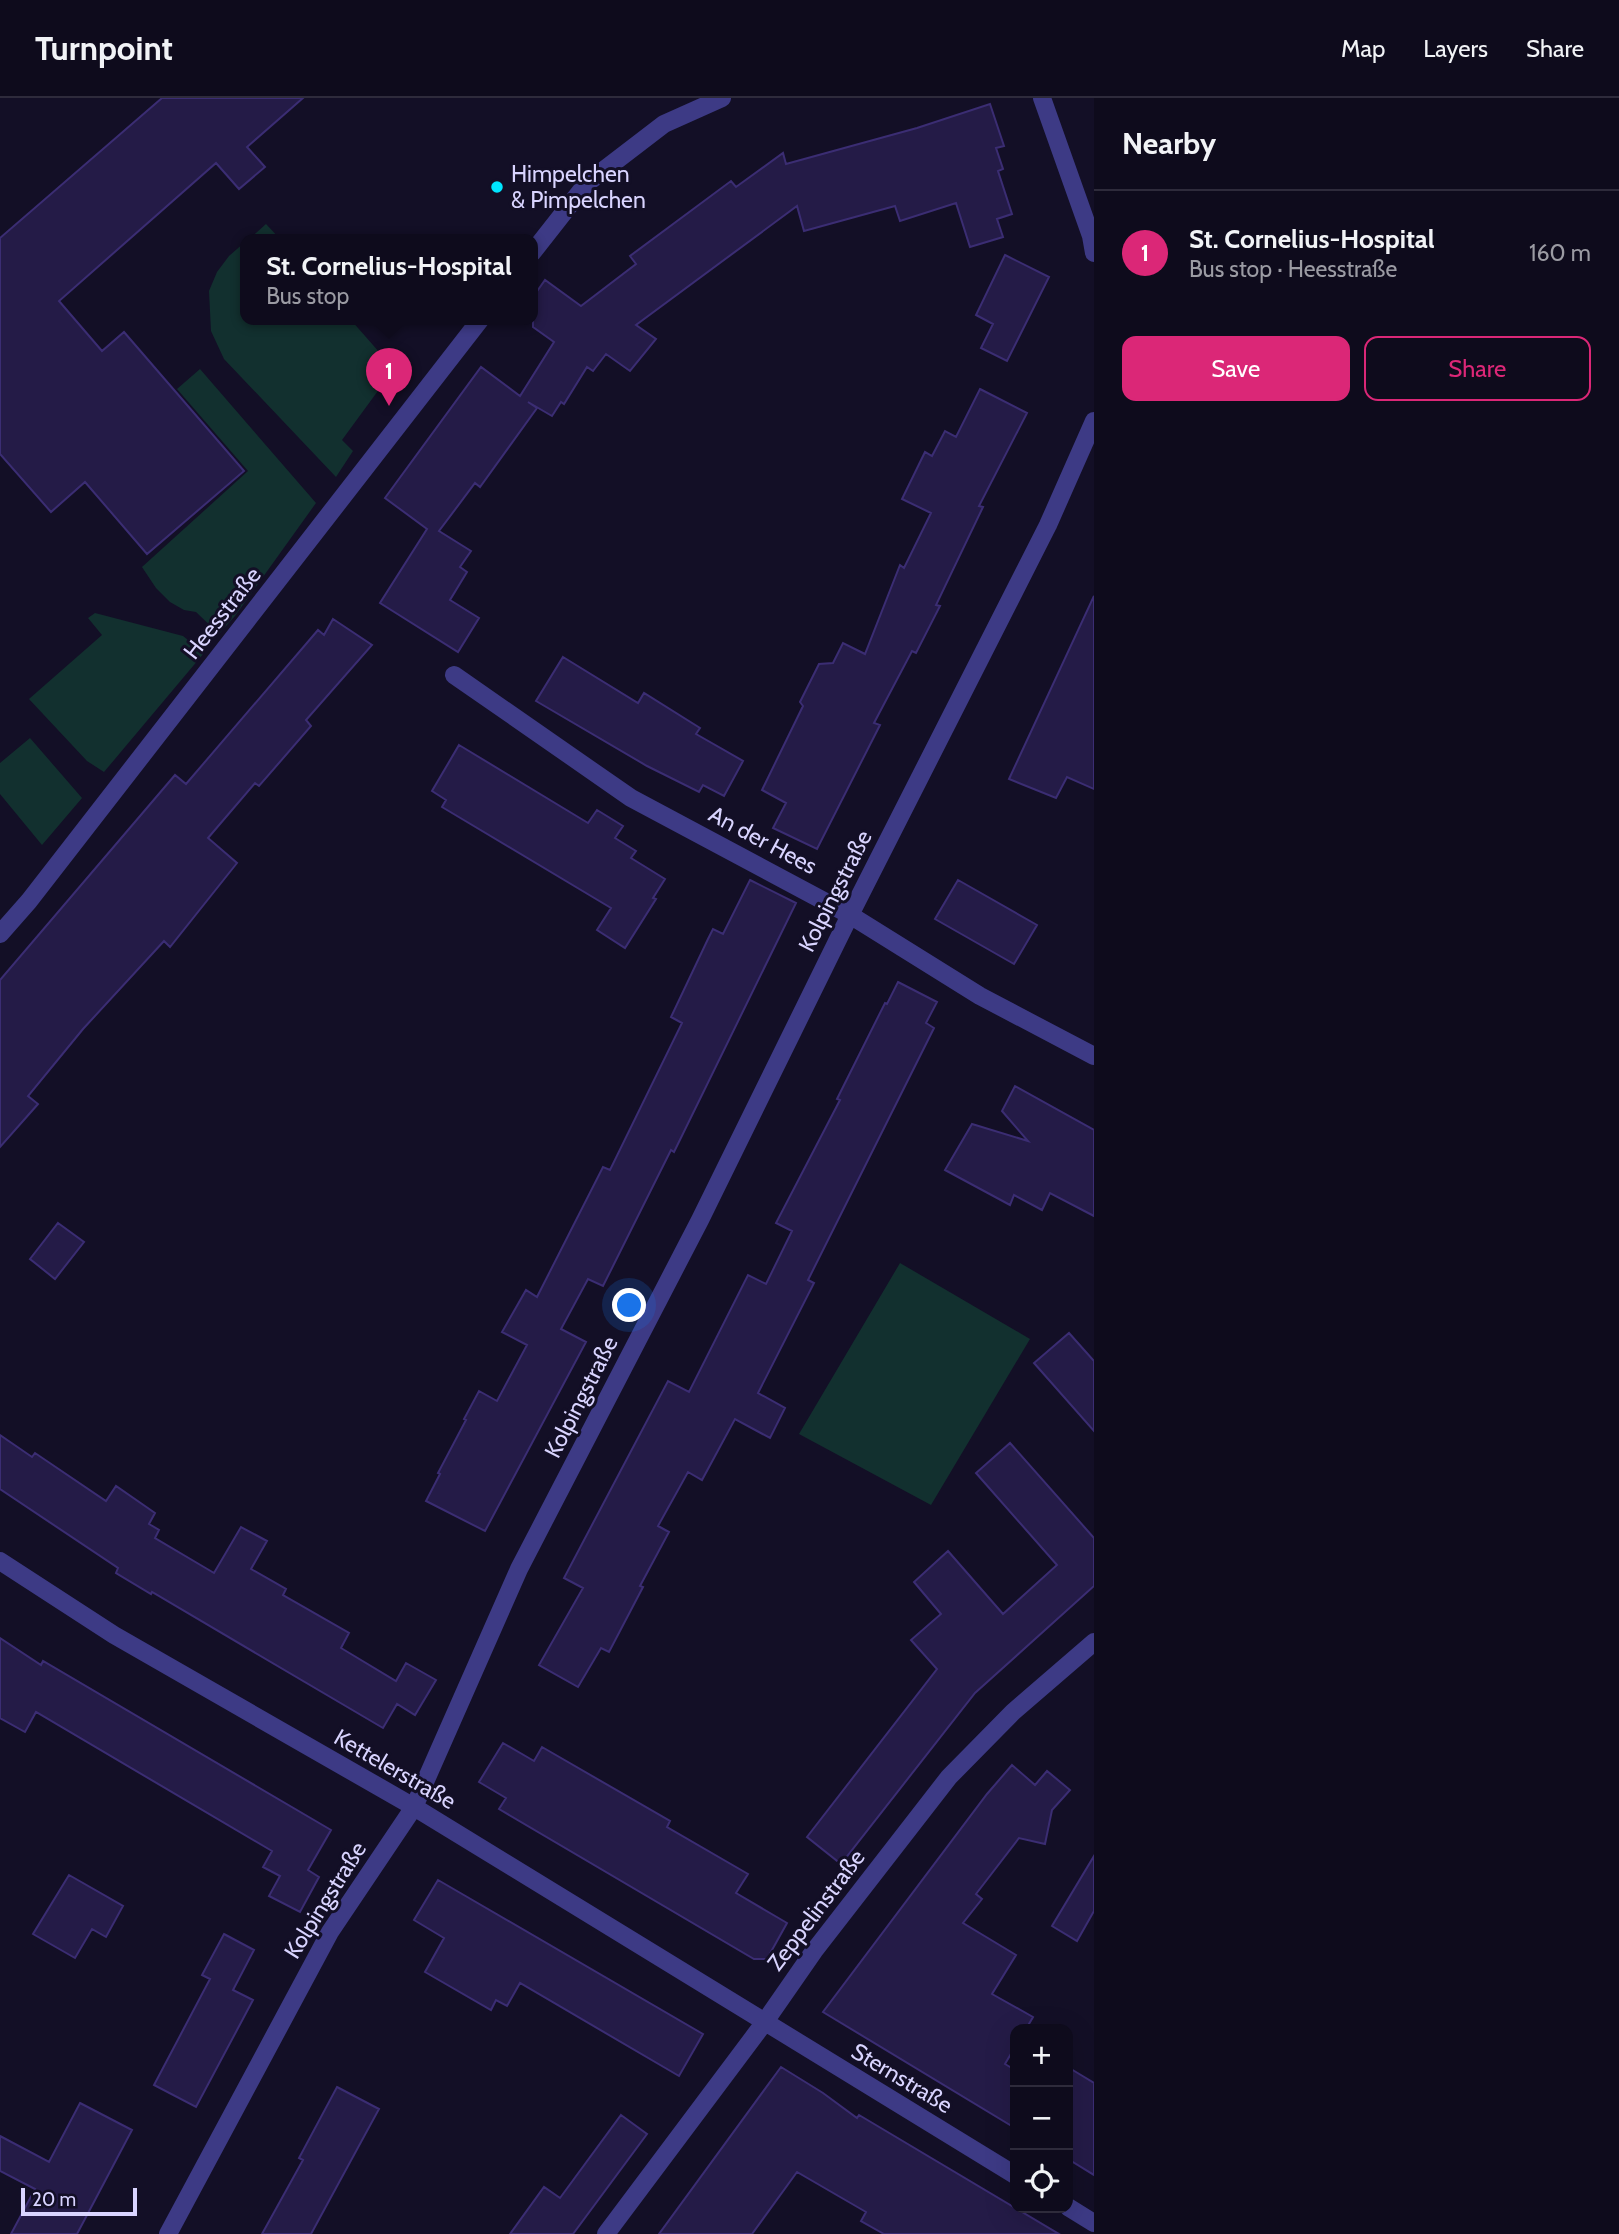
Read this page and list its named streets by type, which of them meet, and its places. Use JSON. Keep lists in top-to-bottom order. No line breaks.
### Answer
{"streets":{"street":["Heesstraße","An der Hees","Kolpingstraße","Kettelerstraße","Zeppelinstraße","Sternstraße"]},"crossings":[["An der Hees","Kolpingstraße"],["Kolpingstraße","Kettelerstraße"],["Kettelerstraße","Zeppelinstraße"],["Kettelerstraße","Sternstraße"],["Zeppelinstraße","Sternstraße"]],"places":["Himpelchen & Pimpelchen"],"scale_bar":"20 m","page":{"header":"Turnpoint","nav":["Map","Layers","Share"],"heading":"Nearby","list":[{"mark":"1","name":"St. Cornelius-Hospital","note":"Bus stop · Heesstraße","value":"160 m"}],"popup":["St. Cornelius-Hospital","Bus stop"],"buttons":["Save","Share"],"pins":"1","map_buttons":["+","−"],"scale":"20 m"}}
